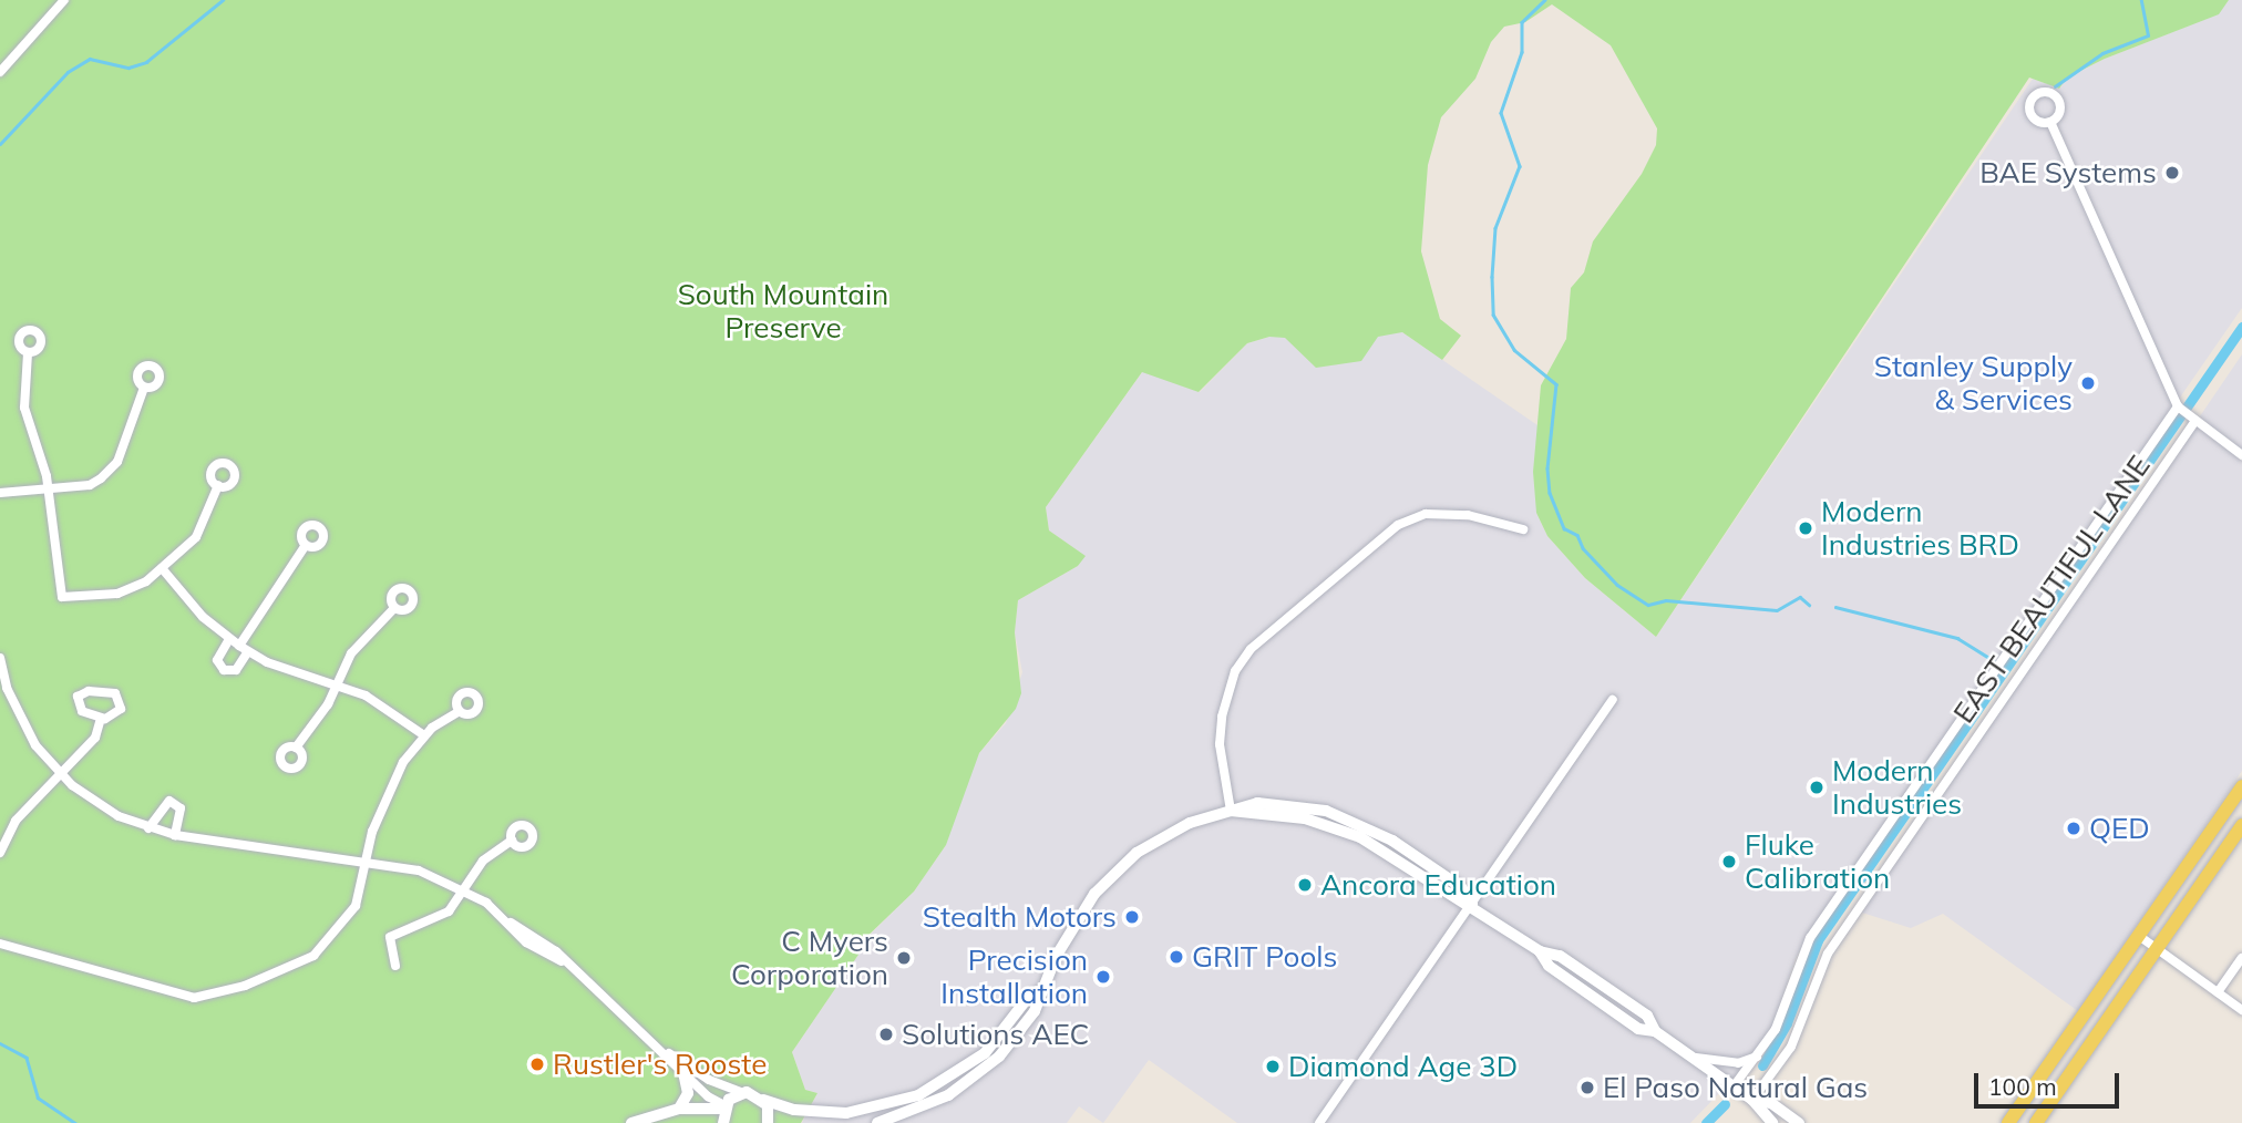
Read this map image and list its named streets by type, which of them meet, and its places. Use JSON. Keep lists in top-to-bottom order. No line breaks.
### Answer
{"streets":{"street":["EAST BEAUTIFUL LANE"]},"parks":["South Mountain Preserve"],"places":["BAE Systems","Stanley Supply & Services","Modern Industries BRD","Modern Industries","QED","Fluke Calibration","Ancora Education","Stealth Motors","GRIT Pools","C Myers Corporation","Precision Installation","Solutions AEC","Rustler's Rooste","Diamond Age 3D","El Paso Natural Gas"],"scale_bar":"100 m"}
